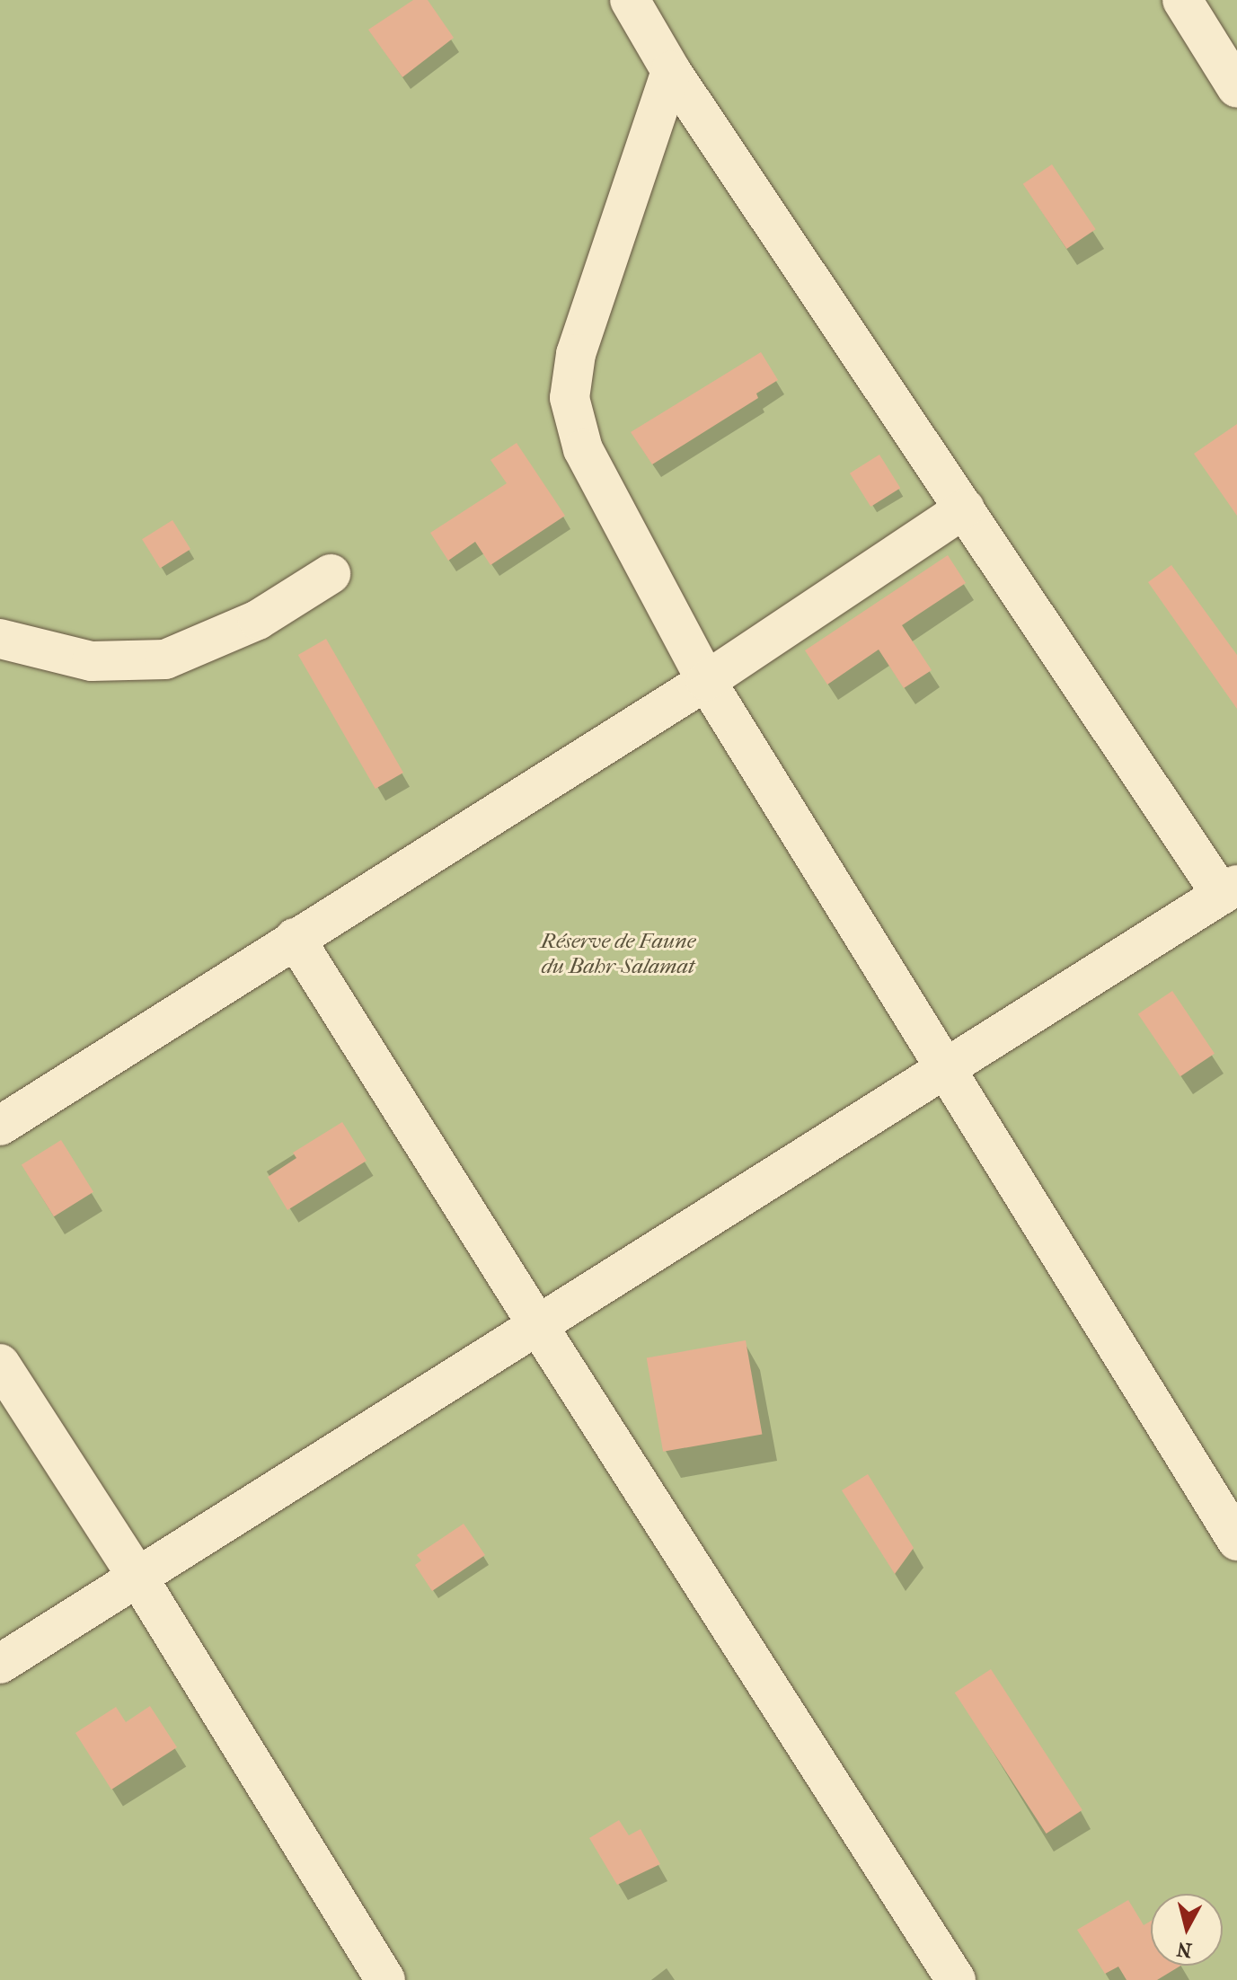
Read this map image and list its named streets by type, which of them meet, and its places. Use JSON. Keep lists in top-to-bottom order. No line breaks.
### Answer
{"parks":["Réserve de Faune du Bahr-Salamat"],"north":"bottom"}
